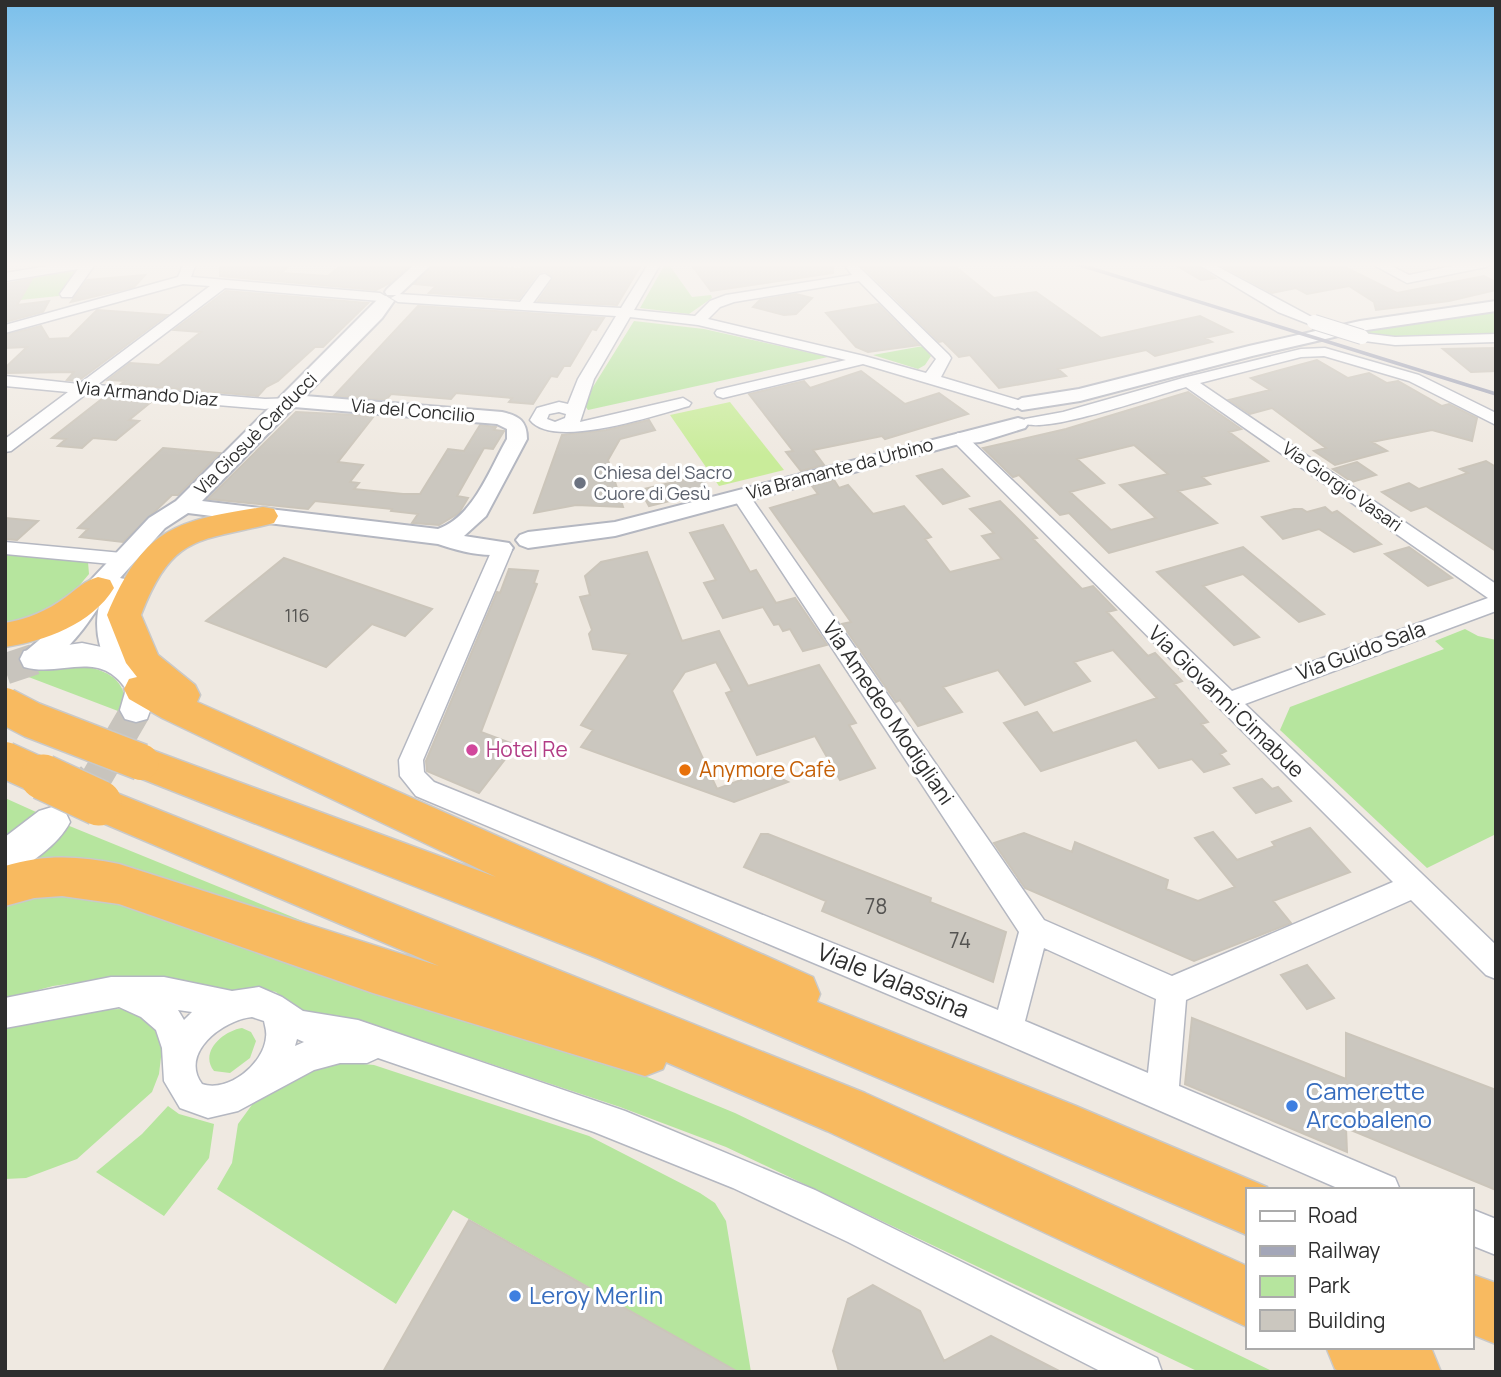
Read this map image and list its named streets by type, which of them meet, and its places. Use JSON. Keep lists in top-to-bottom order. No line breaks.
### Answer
{"streets":{"main road":["Via Giosuè Carducci"],"street":["Via Armando Diaz","Via del Concilio","Via Bramante da Urbino","Via Giorgio Vasari","Via Guido Sala","Via Giovanni Cimabue","Via Amedeo Modigliani","Viale Valassina"]},"crossings":[["Via Armando Diaz","Via del Concilio"],["Via Armando Diaz","Via Giosuè Carducci"],["Via del Concilio","Via Giosuè Carducci"],["Via Giosuè Carducci","Via Bramante da Urbino"],["Via Bramante da Urbino","Via Giorgio Vasari"],["Via Bramante da Urbino","Via Giovanni Cimabue"],["Via Bramante da Urbino","Via Amedeo Modigliani"],["Via Guido Sala","Via Giovanni Cimabue"]],"places":["Chiesa del Sacro Cuore di Gesù","Hotel Re","Anymore Cafè","Camerette Arcobaleno","Leroy Merlin"],"house_numbers":["116","78","74"],"legend":["Road","Railway","Park","Building"]}
